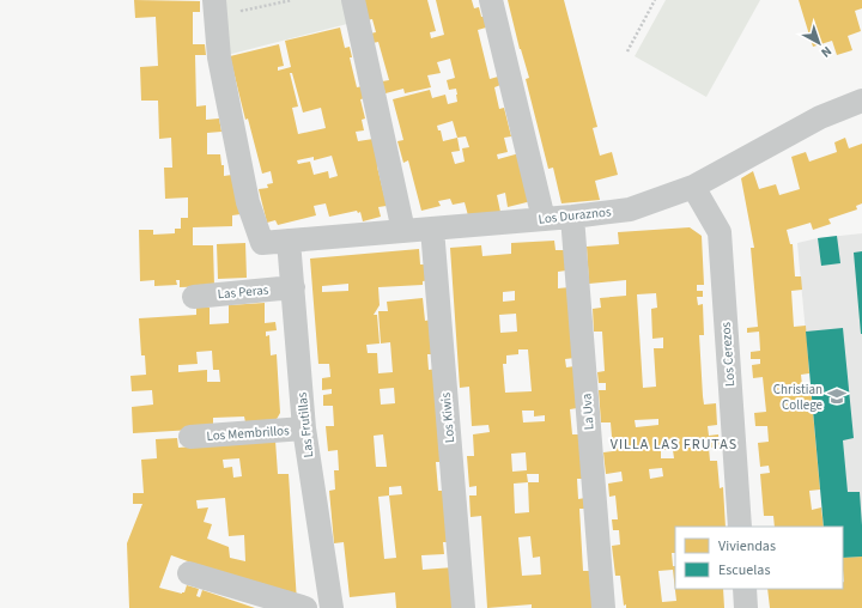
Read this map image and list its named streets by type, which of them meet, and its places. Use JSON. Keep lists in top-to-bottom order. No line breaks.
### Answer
{"streets":{"street":["Los Duraznos","Las Peras","Los Cerezos","La Uva","Los Kiwis","Las Frutillas","Los Membrillos"]},"crossings":[["Los Duraznos","Los Cerezos"],["Los Duraznos","La Uva"],["Los Duraznos","Los Kiwis"],["Los Duraznos","Las Frutillas"],["Las Peras","Las Frutillas"],["Las Frutillas","Los Membrillos"]],"districts":["VILLA LAS FRUTAS"],"places":{"school or university":["Christian College"]},"legend":["Viviendas","Escuelas"],"north":"bottom right"}
